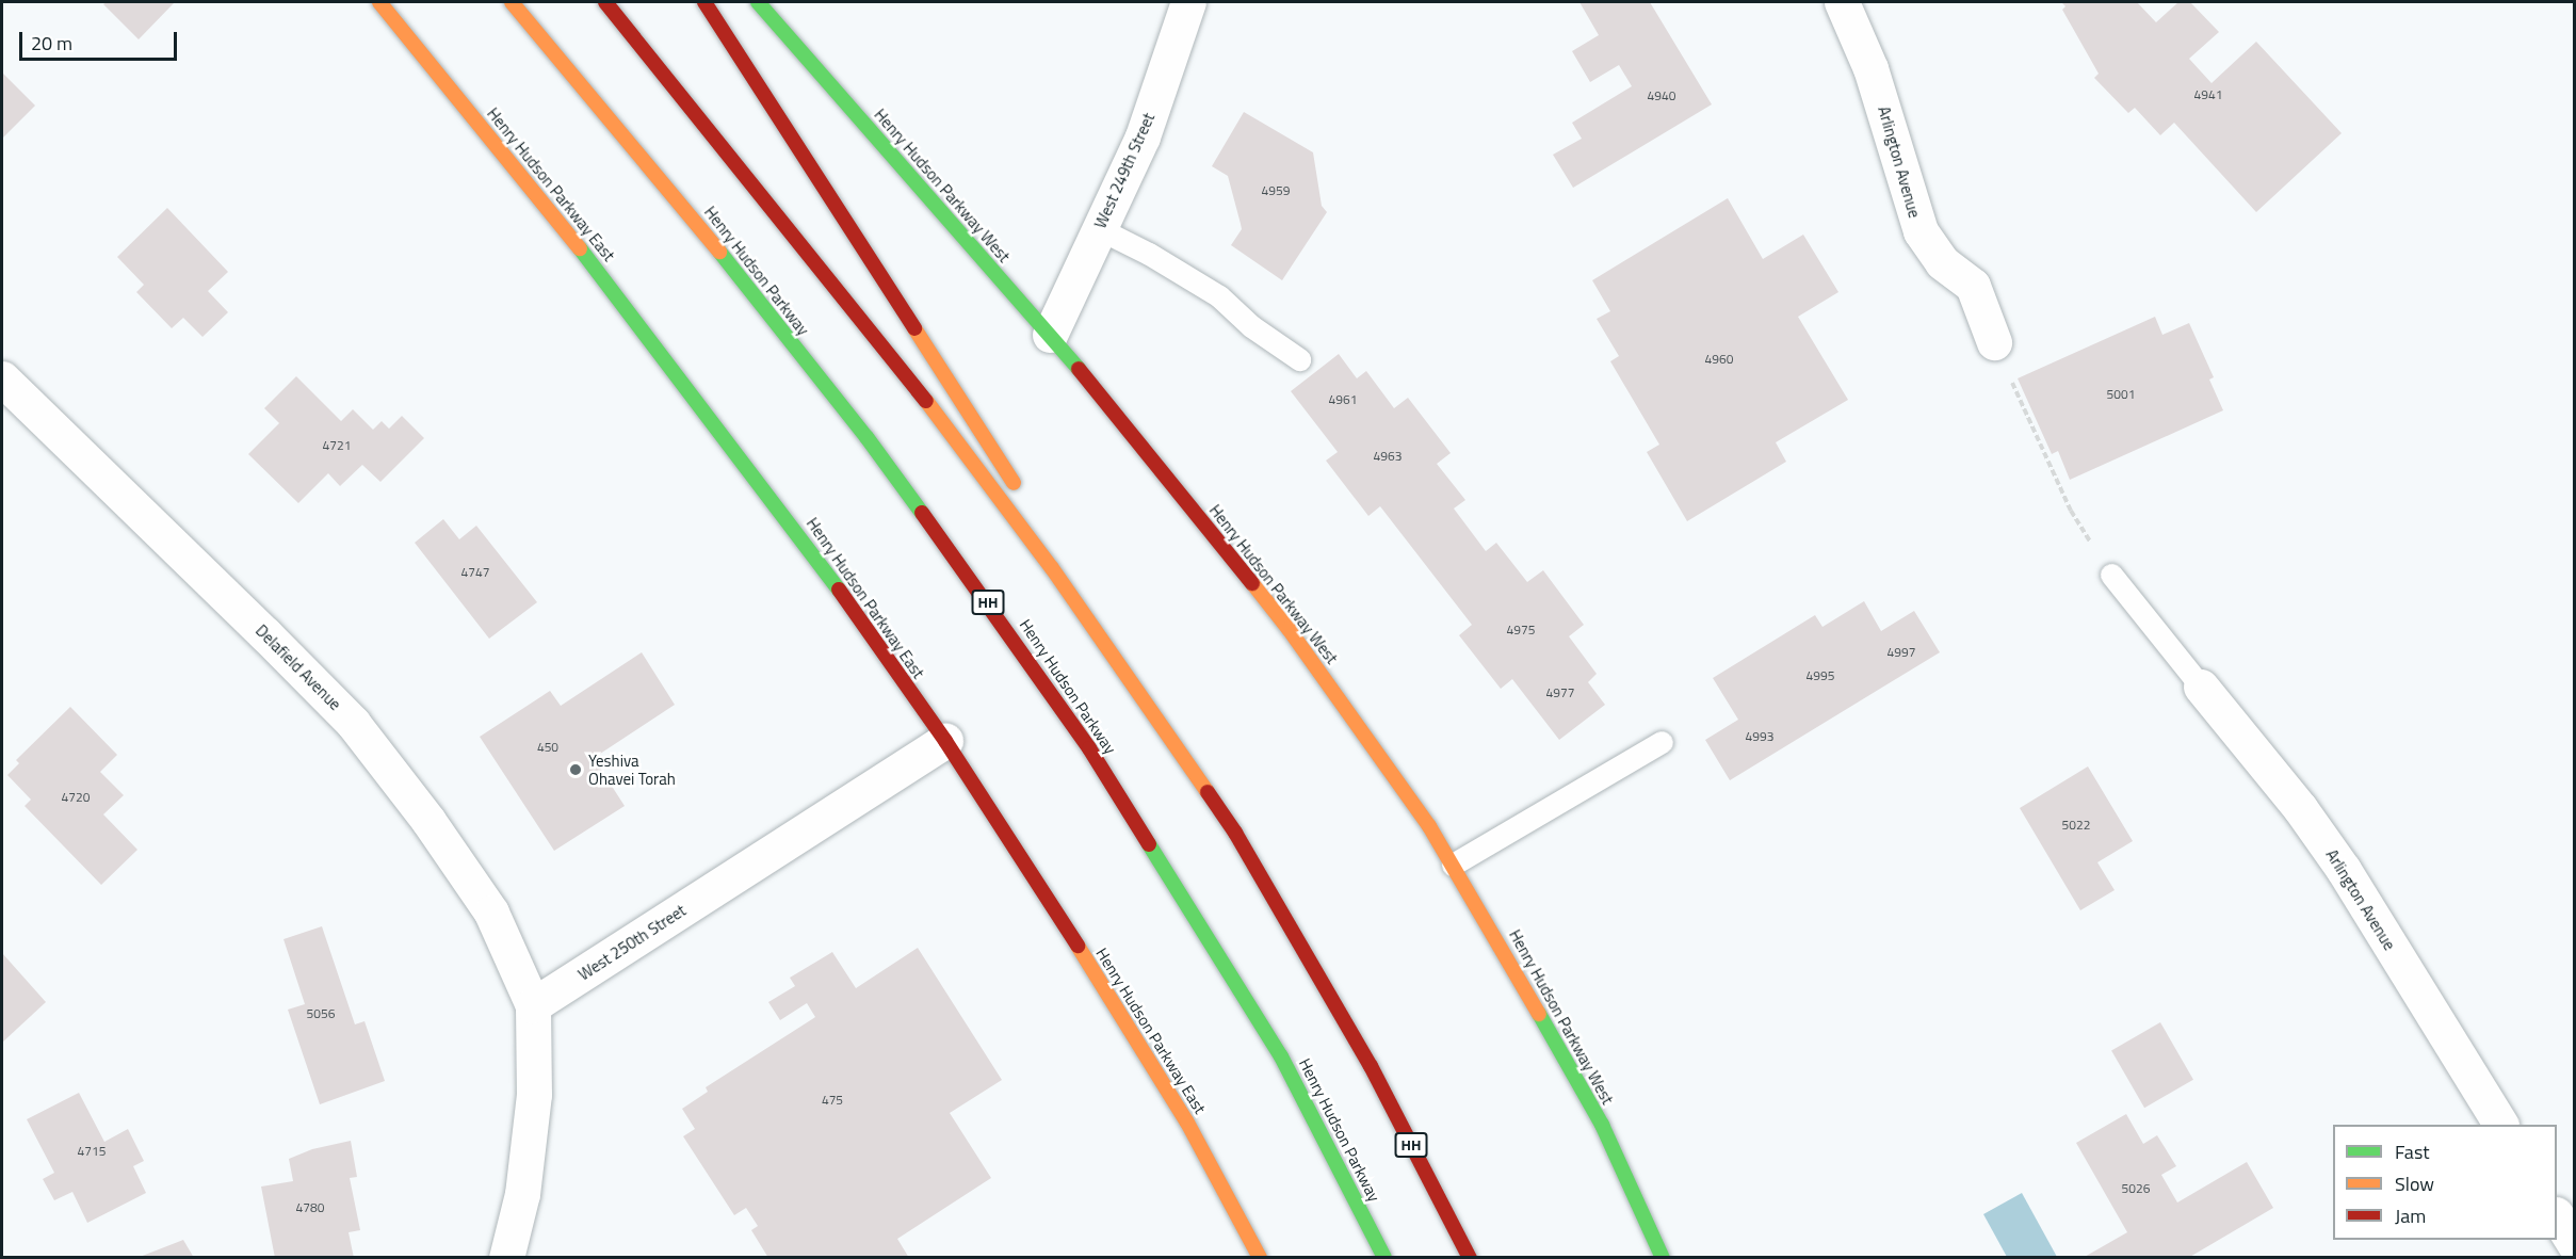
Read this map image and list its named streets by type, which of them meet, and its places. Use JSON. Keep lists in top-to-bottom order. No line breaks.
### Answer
{"streets":{"main road":["Henry Hudson Parkway East","Henry Hudson Parkway West","Henry Hudson Parkway","HH"],"street":["Arlington Avenue","West 249th Street","Delafield Avenue","West 250th Street"]},"crossings":[["West 249th Street","Henry Hudson Parkway West"],["Henry Hudson Parkway East","West 250th Street"],["Delafield Avenue","West 250th Street"]],"places":["Yeshiva Ohavei Torah"],"house_numbers":["4941","4940","4959","4960","5001","4961","4721","4963","4747","4975","4997","4995","4977","4993","450","4720","5022","5056","475","4715","5026","4780"],"legend":["Fast","Slow","Jam"],"scale_bar":"20 m"}
